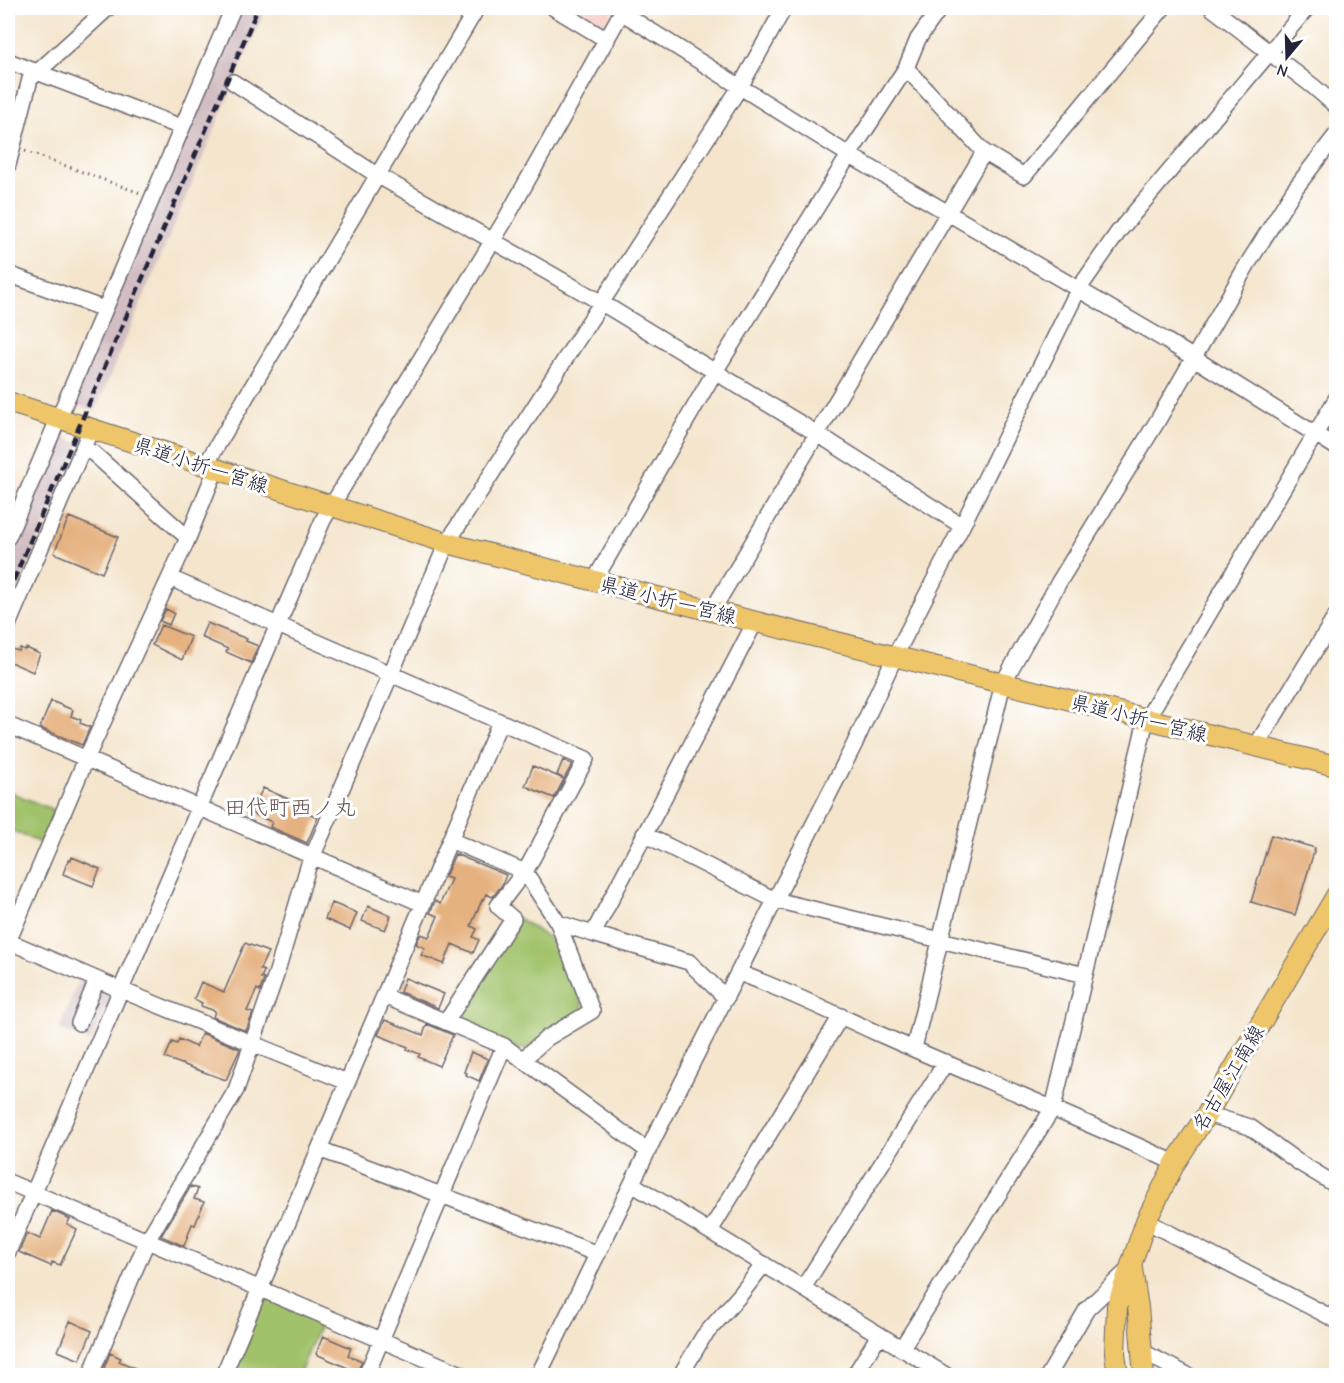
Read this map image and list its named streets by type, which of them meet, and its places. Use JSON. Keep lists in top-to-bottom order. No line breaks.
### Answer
{"streets":{"main road":["県道小折一宮線","名古屋江南線"]},"districts":["田代町西ノ丸"],"north":"bottom"}
